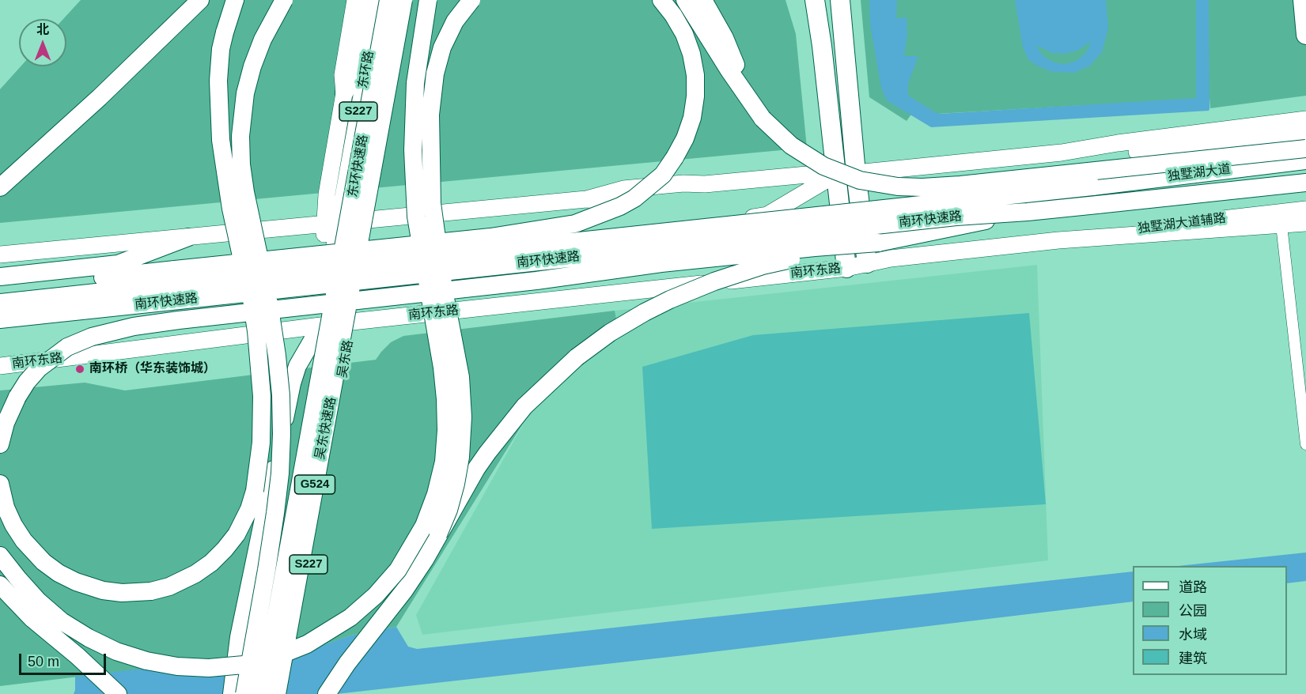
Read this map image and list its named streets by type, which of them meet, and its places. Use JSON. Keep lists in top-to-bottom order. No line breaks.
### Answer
{"streets":{"highway":["东环快速路","独墅湖大道","南环快速路","吴东快速路","G524"],"main road":["东环路","S227","独墅湖大道辅路","南环东路","吴东路"]},"crossings":[["东环路","S227"],["S227","东环快速路"],["S227","南环东路"],["S227","吴东路"],["S227","吴东快速路"],["东环快速路","吴东快速路"],["独墅湖大道","南环快速路"],["独墅湖大道辅路","南环东路"],["南环东路","吴东路"]],"places":["南环桥（华东装饰城）"],"legend":["道路","公园","水域","建筑"],"scale_bar":"50 m","north":"top"}
